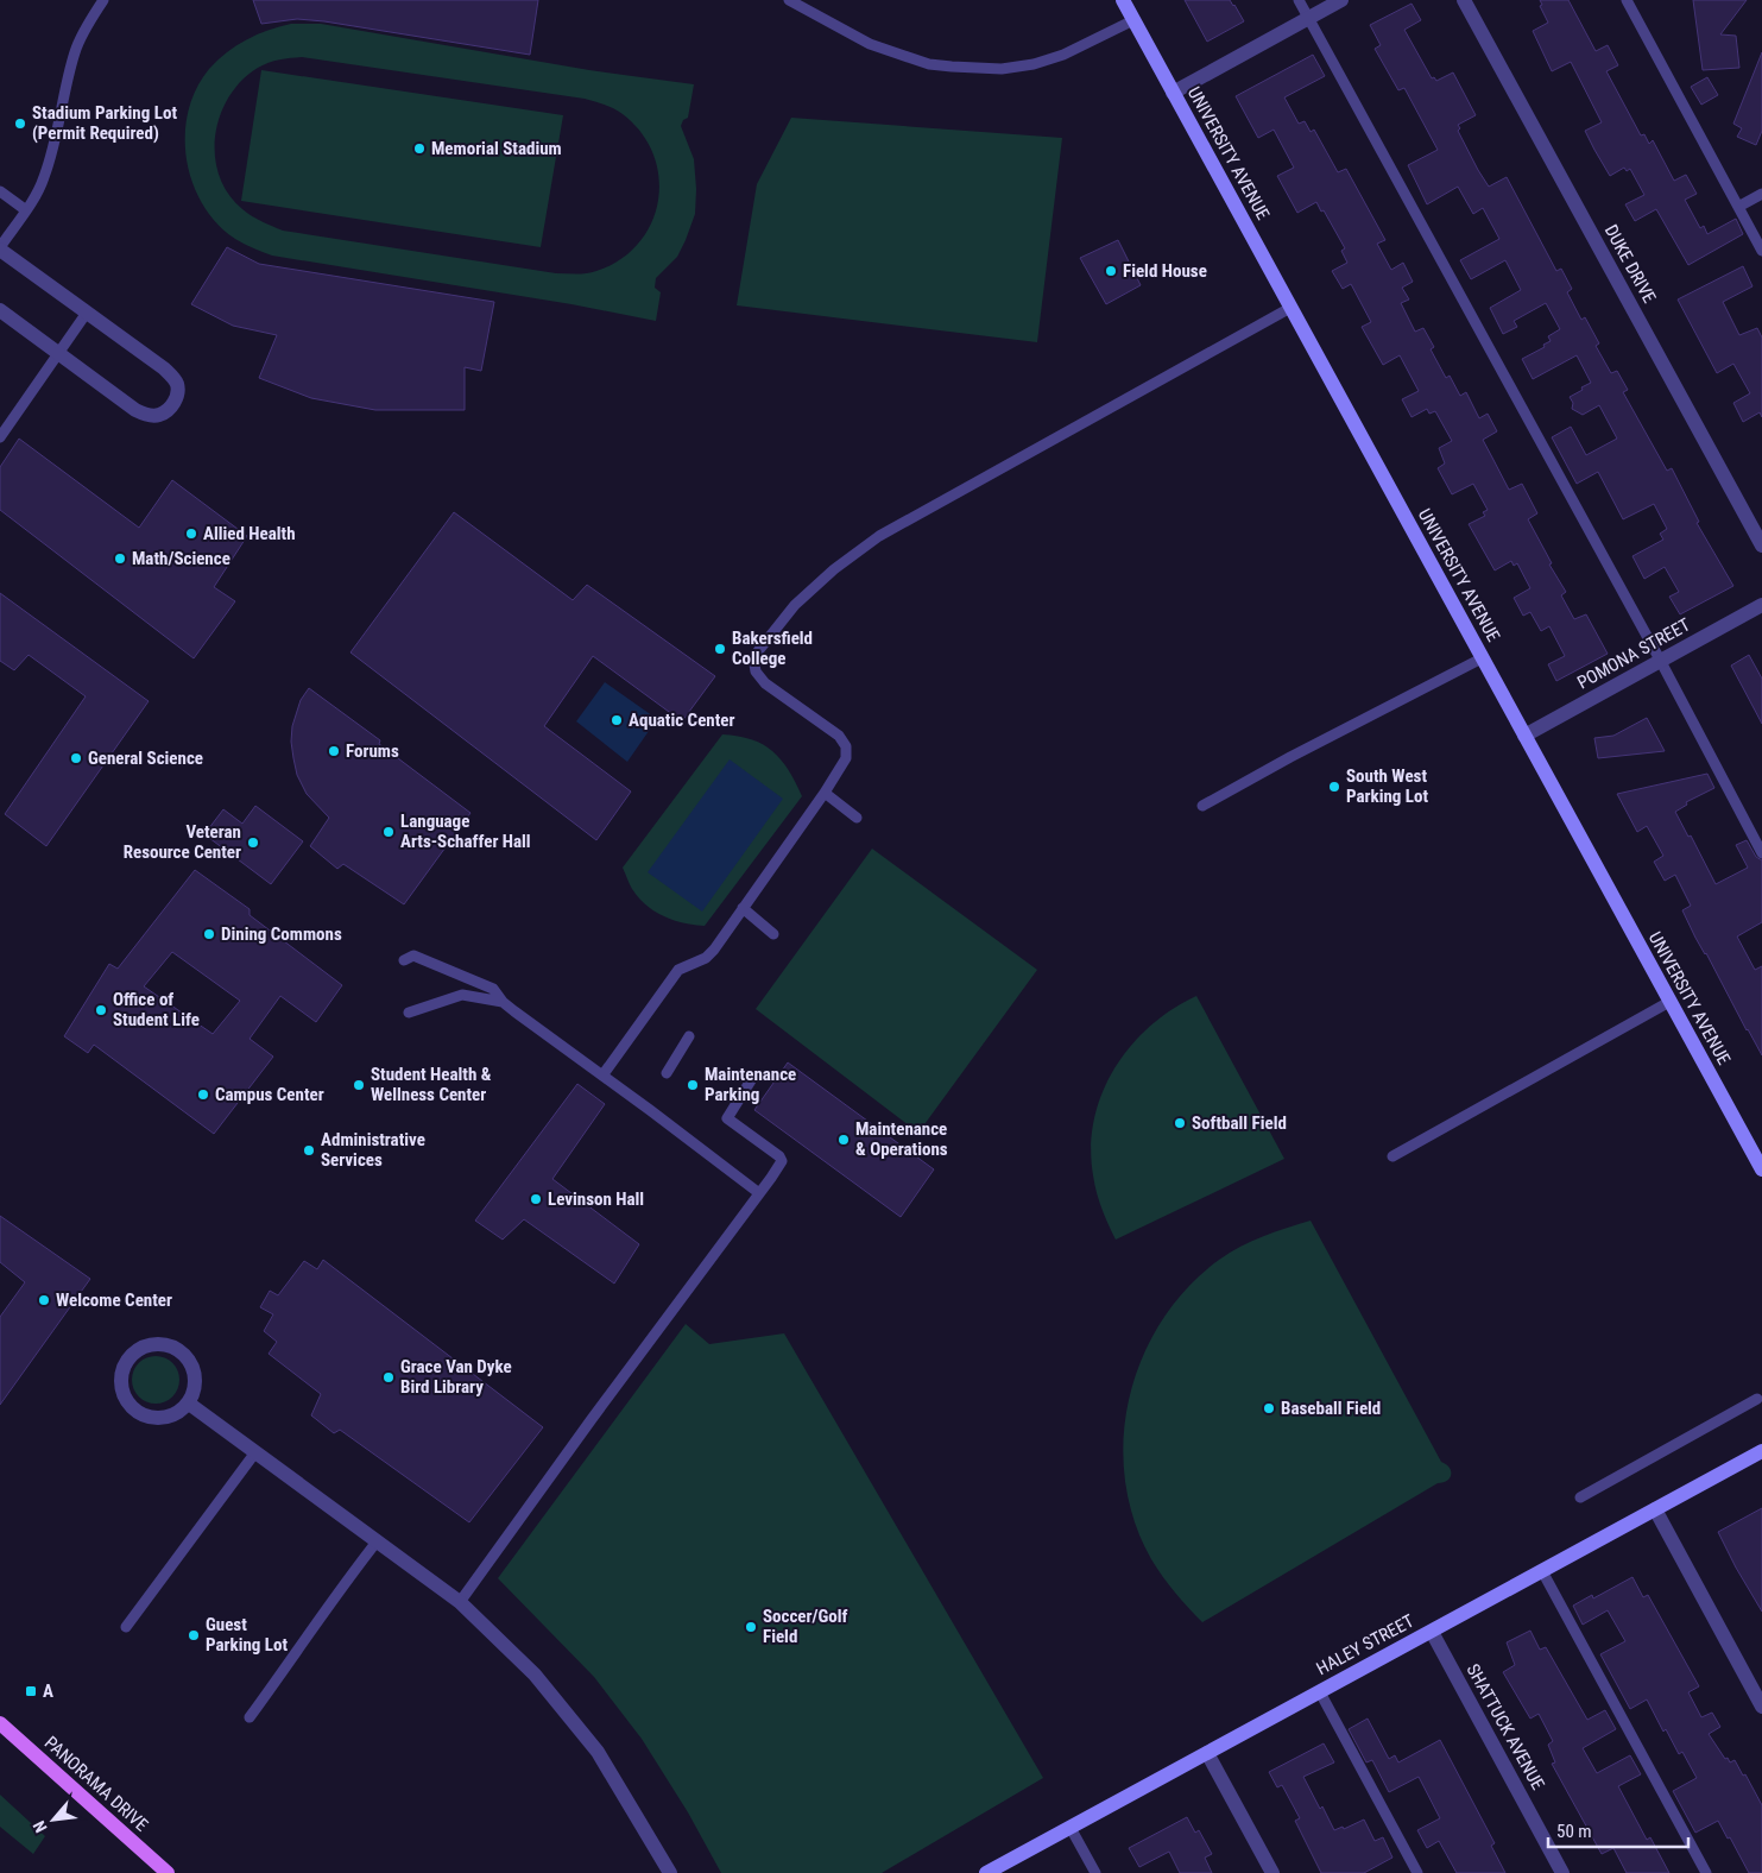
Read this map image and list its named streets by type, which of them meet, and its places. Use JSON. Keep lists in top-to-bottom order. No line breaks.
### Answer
{"streets":{"main road":["PANORAMA DRIVE"],"street":["UNIVERSITY AVENUE","DUKE DRIVE","POMONA STREET","HALEY STREET","SHATTUCK AVENUE"]},"crossings":[["UNIVERSITY AVENUE","POMONA STREET"],["HALEY STREET","SHATTUCK AVENUE"]],"places":{"other":["Stadium Parking Lot (Permit Required)","Memorial Stadium","Field House","Allied Health","Math/Science","Bakersfield College","Aquatic Center","Forums","General Science","South West Parking Lot","Language Arts-Schaffer Hall","Veteran Resource Center","Dining Commons","Office of Student Life","Student Health & Wellness Center","Maintenance Parking","Campus Center","Softball Field","Maintenance & Operations","Administrative Services","Levinson Hall","Welcome Center","Grace Van Dyke Bird Library","Baseball Field","Soccer/Golf Field","Guest Parking Lot"],"transit":["A"]},"scale_bar":"50 m","north":"bottom left"}
